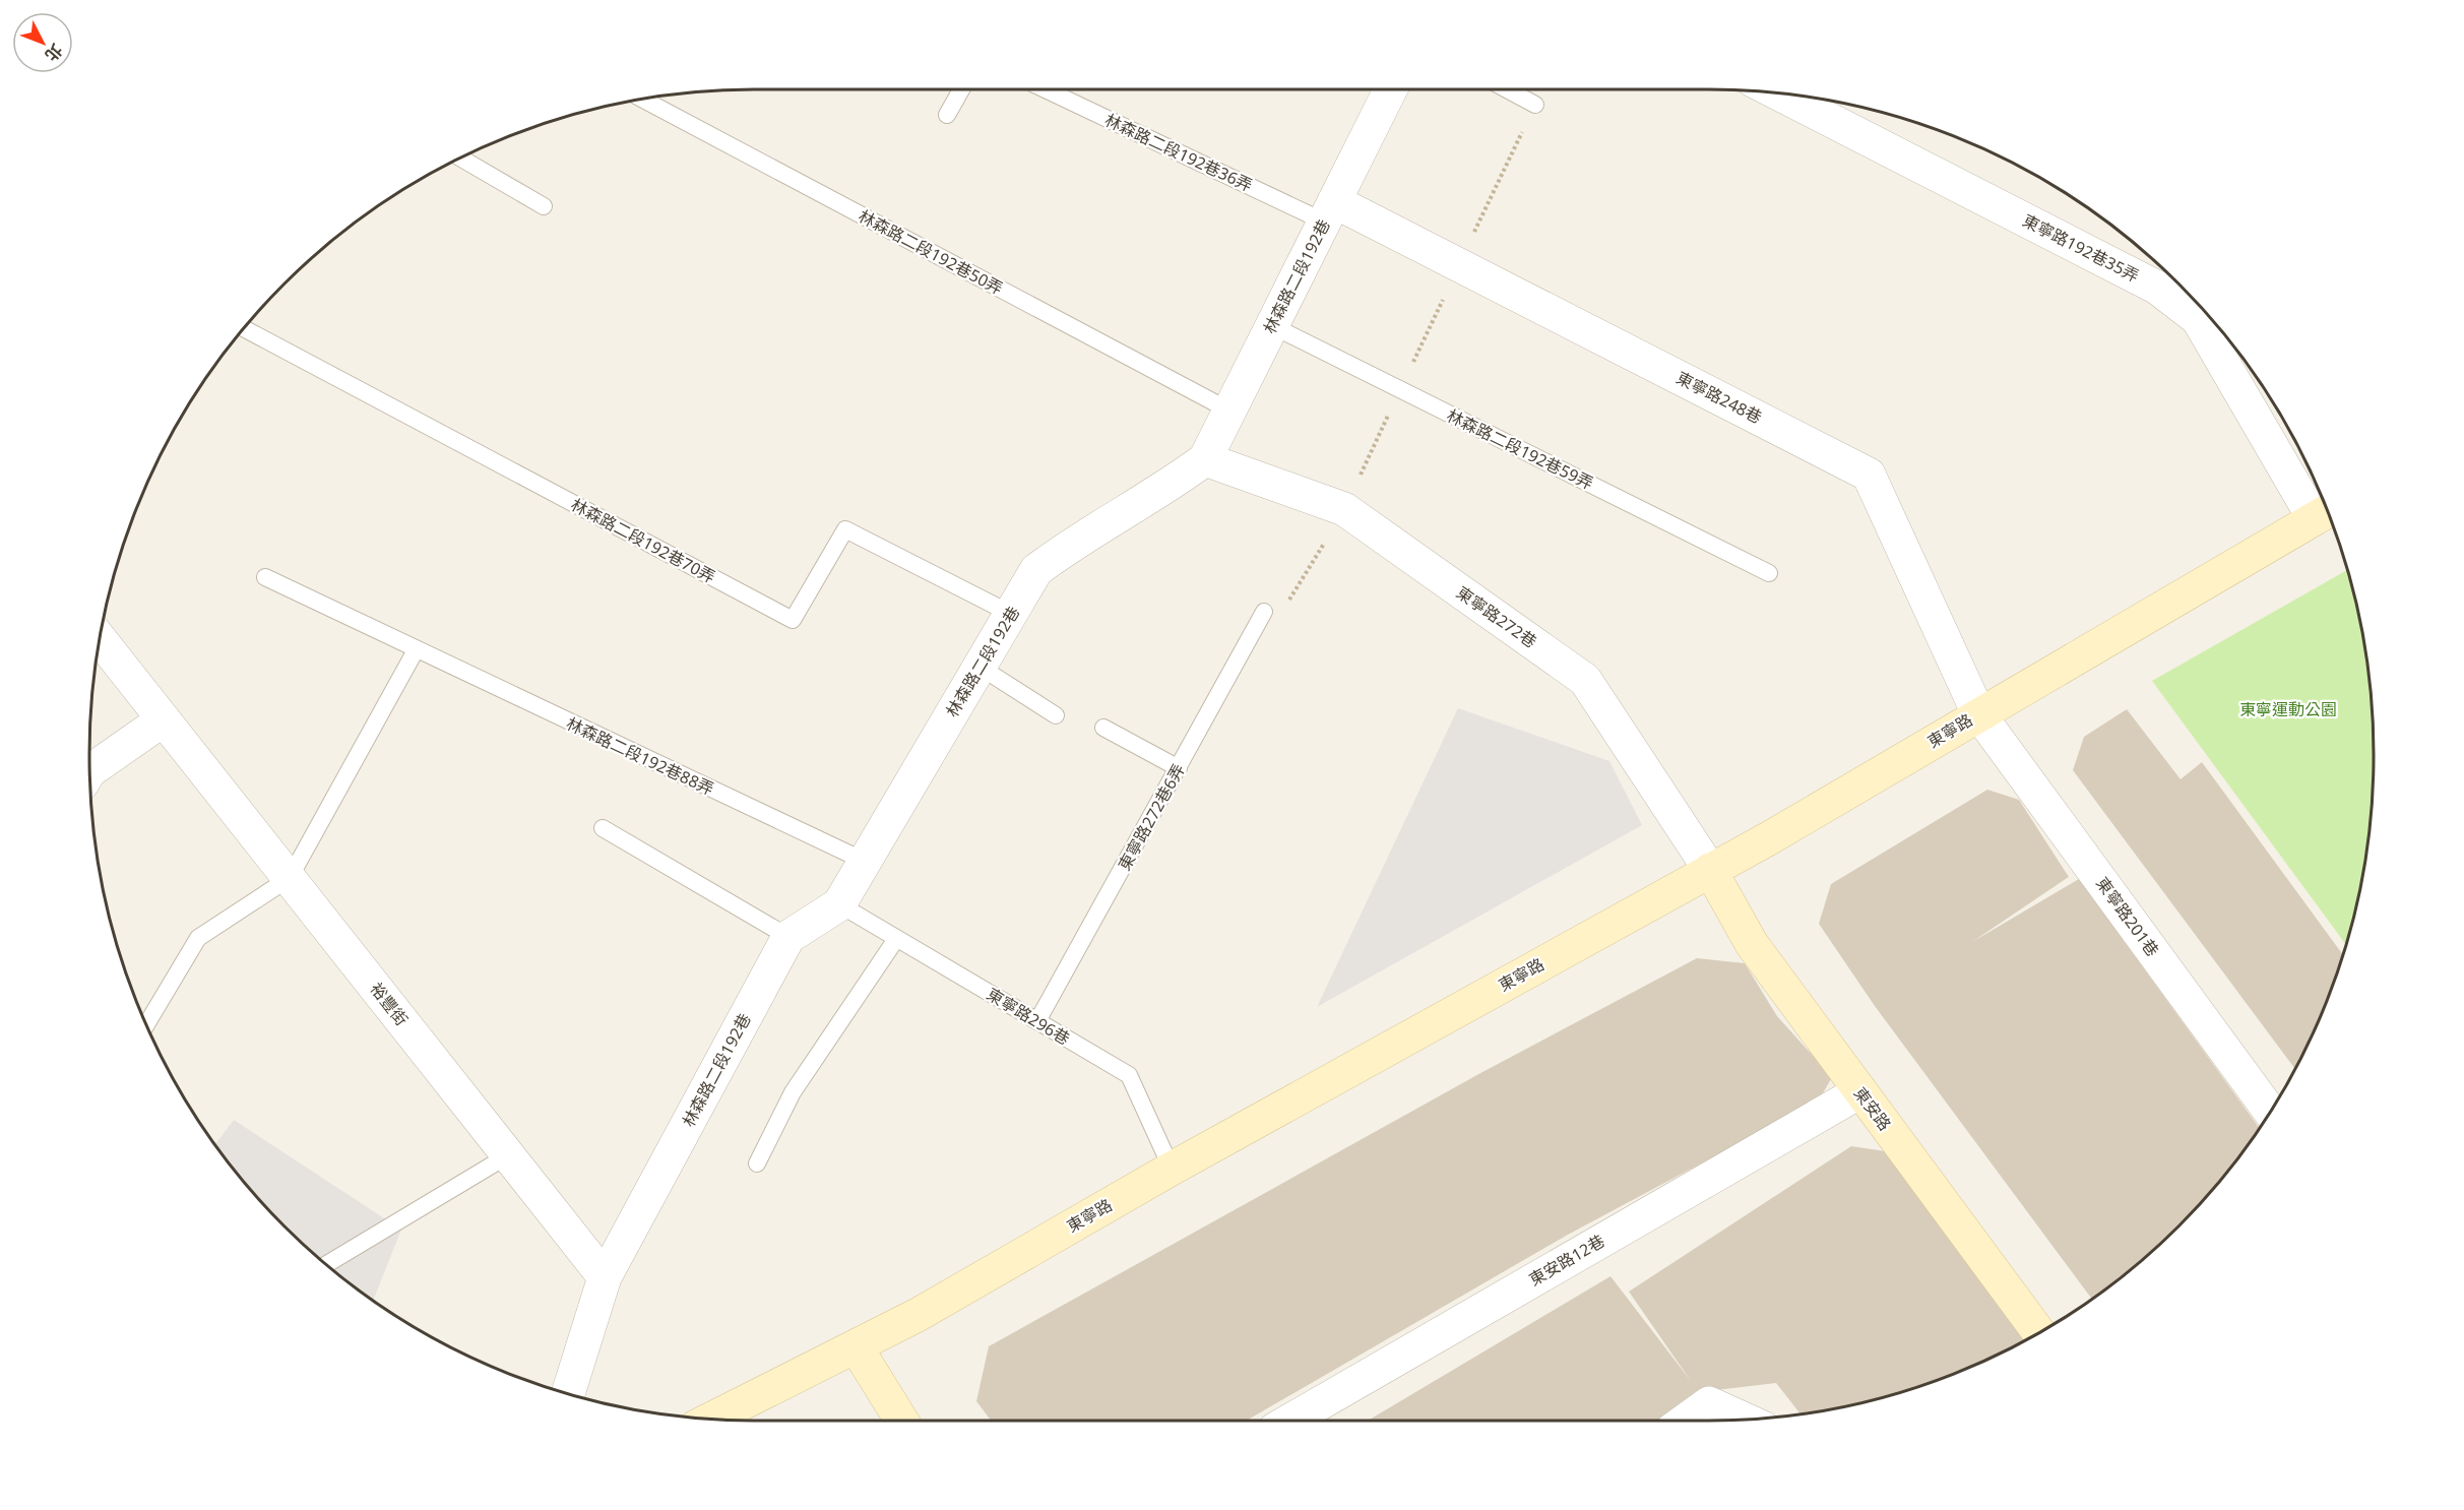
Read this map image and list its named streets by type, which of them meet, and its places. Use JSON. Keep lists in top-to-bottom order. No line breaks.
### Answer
{"streets":{"street":["東寧路192巷35弄","林森路二段192巷","東寧路248巷","東寧路272巷","東寧路","東寧路201巷","裕豐街","東安路","東安路12巷"],"lane":["林森路二段192巷36弄","林森路二段192巷50弄","林森路二段192巷59弄","林森路二段192巷70弄","林森路二段192巷88弄","東寧路272巷6弄","東寧路296巷"]},"crossings":[["林森路二段192巷36弄","林森路二段192巷"],["林森路二段192巷36弄","東寧路248巷"],["東寧路192巷35弄","東寧路"],["林森路二段192巷50弄","林森路二段192巷"],["林森路二段192巷","東寧路248巷"],["林森路二段192巷","林森路二段192巷59弄"],["林森路二段192巷","林森路二段192巷70弄"],["林森路二段192巷","東寧路272巷"],["林森路二段192巷","林森路二段192巷88弄"],["林森路二段192巷","裕豐街"],["林森路二段192巷","東寧路296巷"],["東寧路248巷","東寧路"],["東寧路248巷","東寧路201巷"],["東寧路272巷","東寧路"],["東寧路272巷","東安路"],["東寧路","東寧路201巷"],["東寧路","東寧路296巷"],["東寧路","東安路"],["東寧路272巷6弄","東寧路296巷"],["東安路","東安路12巷"]],"parks":["東寧運動公園"],"north":"bottom right"}
